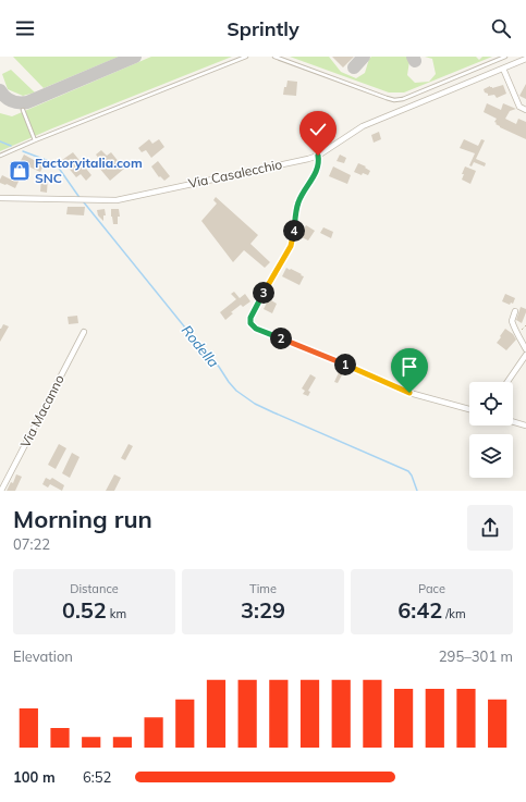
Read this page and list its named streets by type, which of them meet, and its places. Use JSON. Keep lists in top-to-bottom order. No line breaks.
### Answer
{"streets":{"street":["Via Casalecchio","Via Macanno"]},"water":["Rodella"],"places":{"shop":["Factoryitalia.com SNC"]},"page":{"header":"Sprintly","pins":["4","3","2","1"],"heading":["Morning run","07:22"],"stats":[["Distance","0.52 km"],["Time","3:29"],["Pace","6:42 /km"]],"chart":["Elevation","295–301 m"],"list":[{"name":"100 m","note":"6:52"}]}}
